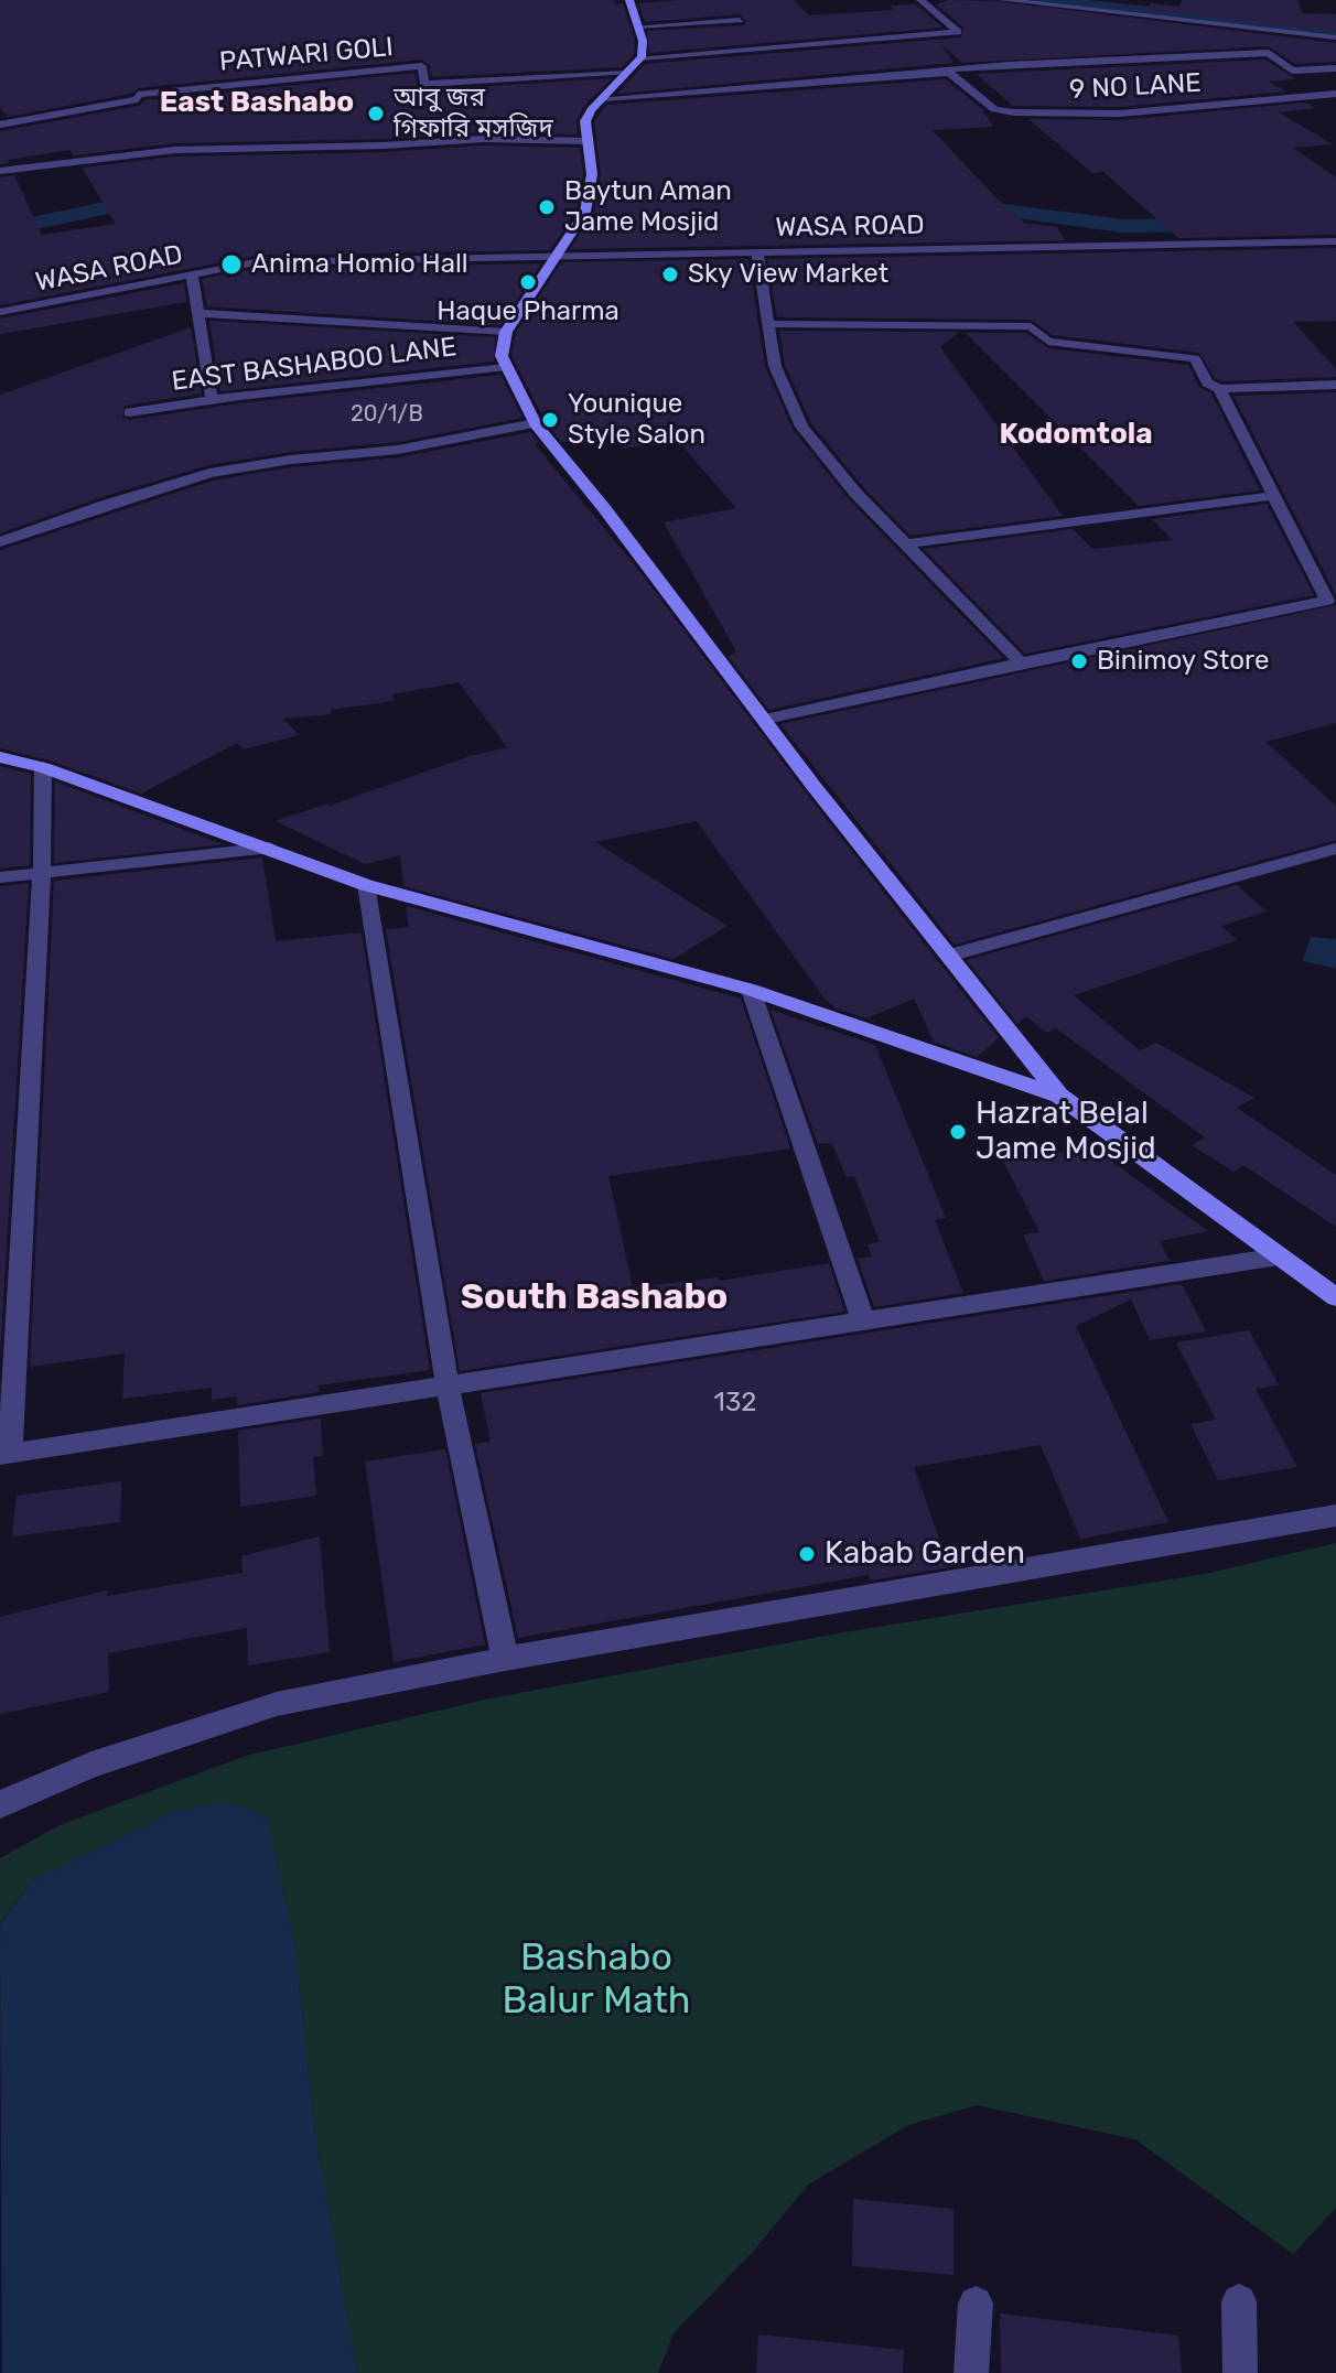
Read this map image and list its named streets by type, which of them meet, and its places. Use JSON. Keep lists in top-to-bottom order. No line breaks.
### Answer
{"streets":{"street":["PATWARI GOLI","9 NO LANE","WASA ROAD","EAST BASHABOO LANE"]},"districts":["East Bashabo","Kodomtola","South Bashabo"],"parks":["Bashabo Balur Math"],"places":["আবু জর গিফারি মসজিদ","Baytun Aman Jame Mosjid","Anima Homio Hall","Sky View Market","Haque Pharma","Younique Style Salon","Binimoy Store","Hazrat Belal Jame Mosjid","Kabab Garden"],"house_numbers":["20/1/B","132"]}
